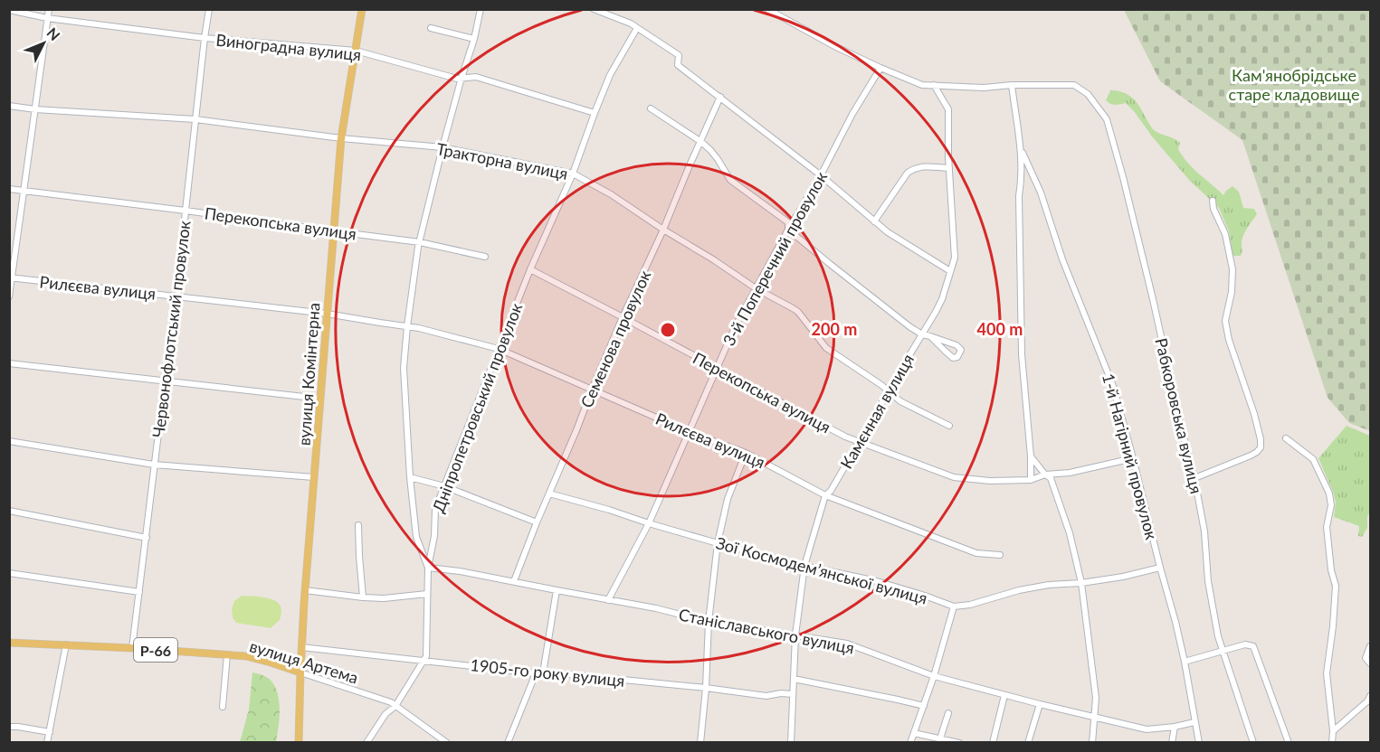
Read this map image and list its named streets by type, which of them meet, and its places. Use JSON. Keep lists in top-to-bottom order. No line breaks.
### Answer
{"streets":{"main road":["вулиця Комінтерна","Р-66","вулиця Артема"],"street":["Виноградна вулиця","Тракторна вулиця","Перекопська вулиця","3-й Поперечний провулок","Рилєєва вулиця","Червонофлотський провулок","Семенова провулок","Дніпропетровський провулок","Камєнная вулиця","Рабкоровська вулиця","1-й Нагірний провулок","Зої Космодем’янської вулиця","Станіславського вулиця","1905-го року вулиця"]},"crossings":[["Виноградна вулиця","Червонофлотський провулок"],["Виноградна вулиця","вулиця Комінтерна"],["Виноградна вулиця","Дніпропетровський провулок"],["Тракторна вулиця","3-й Поперечний провулок"],["Тракторна вулиця","Червонофлотський провулок"],["Тракторна вулиця","Семенова провулок"],["Тракторна вулиця","вулиця Комінтерна"],["Тракторна вулиця","Дніпропетровський провулок"],["Тракторна вулиця","Камєнная вулиця"],["Перекопська вулиця","3-й Поперечний провулок"],["Перекопська вулиця","Червонофлотський провулок"],["Перекопська вулиця","Семенова провулок"],["Перекопська вулиця","вулиця Комінтерна"],["Перекопська вулиця","Дніпропетровський провулок"],["Перекопська вулиця","Камєнная вулиця"],["Перекопська вулиця","1-й Нагірний провулок"],["3-й Поперечний провулок","Рилєєва вулиця"],["3-й Поперечний провулок","Зої Космодем’янської вулиця"],["3-й Поперечний провулок","Станіславського вулиця"],["Рилєєва вулиця","Червонофлотський провулок"],["Рилєєва вулиця","Семенова провулок"],["Рилєєва вулиця","вулиця Комінтерна"],["Рилєєва вулиця","Дніпропетровський провулок"],["Рилєєва вулиця","Камєнная вулиця"],["Червонофлотський провулок","вулиця Артема"],["Семенова провулок","Зої Космодем’янської вулиця"],["Семенова провулок","Станіславського вулиця"],["вулиця Комінтерна","вулиця Артема"],["вулиця Комінтерна","1905-го року вулиця"],["Дніпропетровський провулок","Станіславського вулиця"],["Камєнная вулиця","Зої Космодем’янської вулиця"],["Камєнная вулиця","Станіславського вулиця"],["Камєнная вулиця","1905-го року вулиця"],["1-й Нагірний провулок","Станіславського вулиця"]],"parks":["Кам'янобрідське старе кладовище"],"north":"top right","rings":["200 m","400 m"]}
